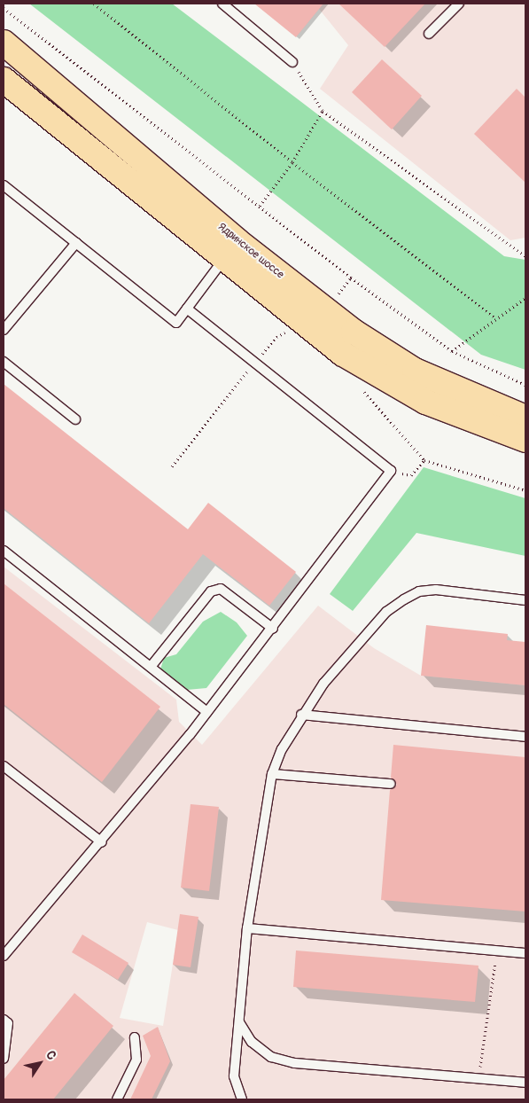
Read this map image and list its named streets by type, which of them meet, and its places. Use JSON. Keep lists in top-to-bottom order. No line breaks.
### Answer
{"streets":{"main road":["Ядринское шоссе"]},"north":"top right"}
